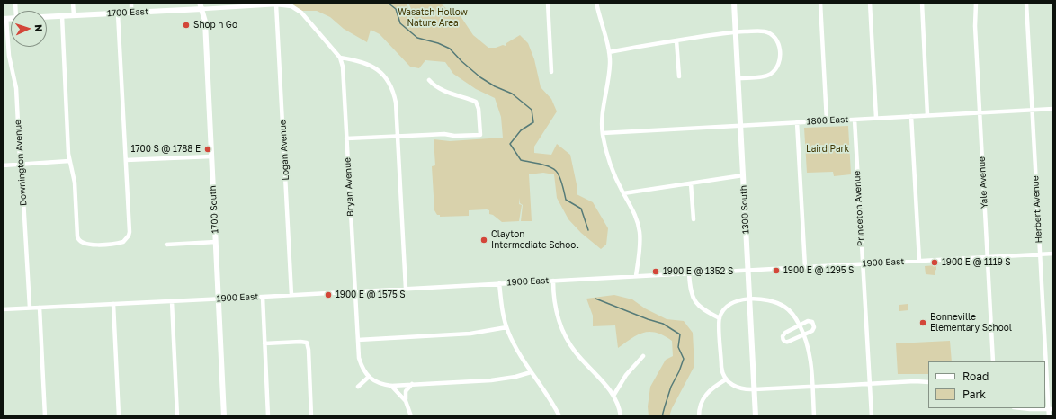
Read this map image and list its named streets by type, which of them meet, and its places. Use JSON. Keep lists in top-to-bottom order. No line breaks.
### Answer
{"streets":{"street":["1700 East","1800 East","Logan Avenue","Downington Avenue","Yale Avenue","Bryan Avenue","Princeton Avenue","1700 South","1300 South","Herbert Avenue","1900 East"]},"crossings":[["1700 East","Logan Avenue"],["1700 East","1700 South"],["1800 East","Yale Avenue"],["1800 East","Princeton Avenue"],["1800 East","1300 South"],["1800 East","Herbert Avenue"],["Logan Avenue","1900 East"],["Downington Avenue","1900 East"],["Yale Avenue","1900 East"],["Bryan Avenue","1900 East"],["Princeton Avenue","1900 East"],["1700 South","1900 East"],["1300 South","1900 East"],["Herbert Avenue","1900 East"]],"parks":["Wasatch Hollow Nature Area","Laird Park"],"places":["Shop n Go","1700 S @ 1788 E","Clayton Intermediate School","1900 E @ 1119 S","1900 E @ 1295 S","1900 E @ 1352 S","1900 E @ 1575 S","Bonneville Elementary School"],"legend":["Road","Park"],"north":"right"}
